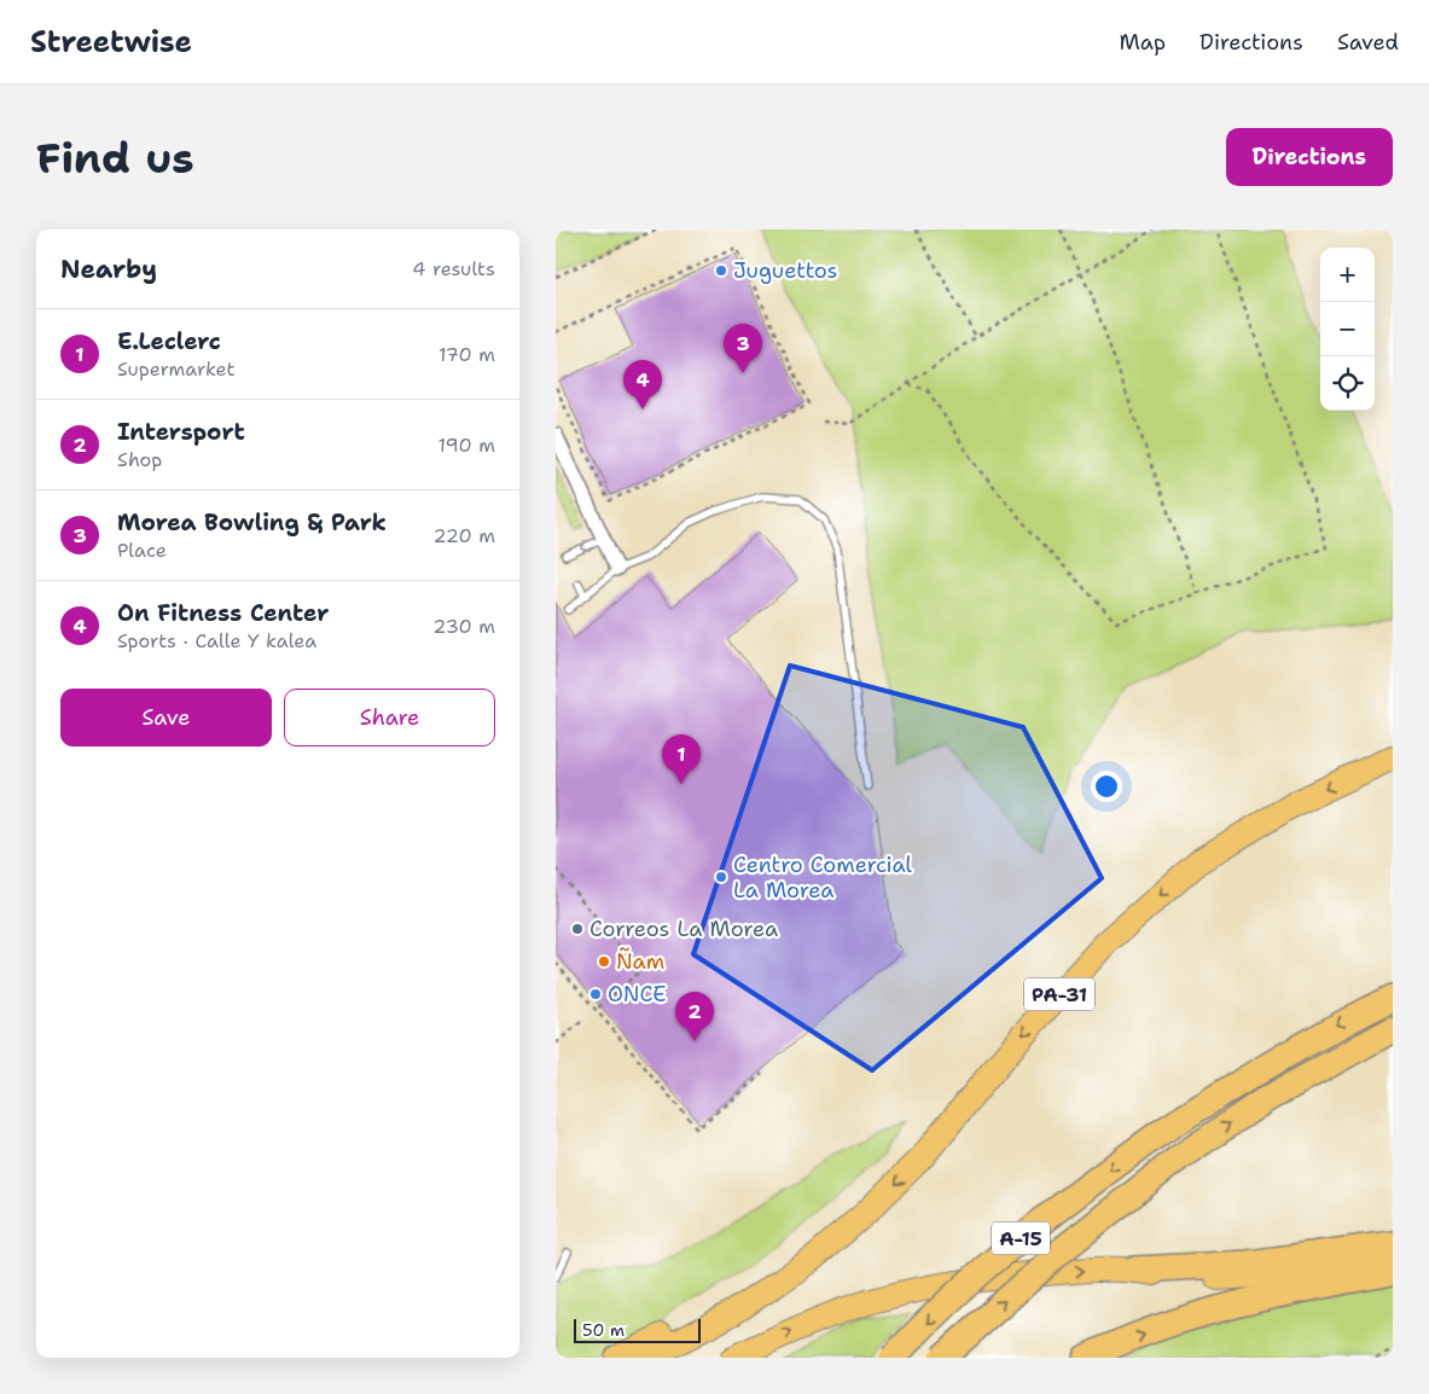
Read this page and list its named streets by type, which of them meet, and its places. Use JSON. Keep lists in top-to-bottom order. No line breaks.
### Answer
{"streets":{"highway":["PA-31","A-15"]},"places":["Juguettos","Centro Comercial La Morea","Correos La Morea","Ñam","ONCE"],"scale_bar":"50 m","page":{"header":"Streetwise","nav":["Map","Directions","Saved"],"buttons":["Directions",["Save","Share"]],"title":"Find us","heading":["Nearby","4 results"],"map_buttons":["+","−"],"list":[{"mark":"1","name":"E.Leclerc","note":"Supermarket","value":"170 m"},{"mark":"2","name":"Intersport","note":"Shop","value":"190 m"},{"mark":"3","name":"Morea Bowling & Park","note":"Place","value":"220 m"},{"mark":"4","name":"On Fitness Center","note":"Sports · Calle Y kalea","value":"230 m"}],"pins":["3","4","1","2"],"scale":"50 m"}}
